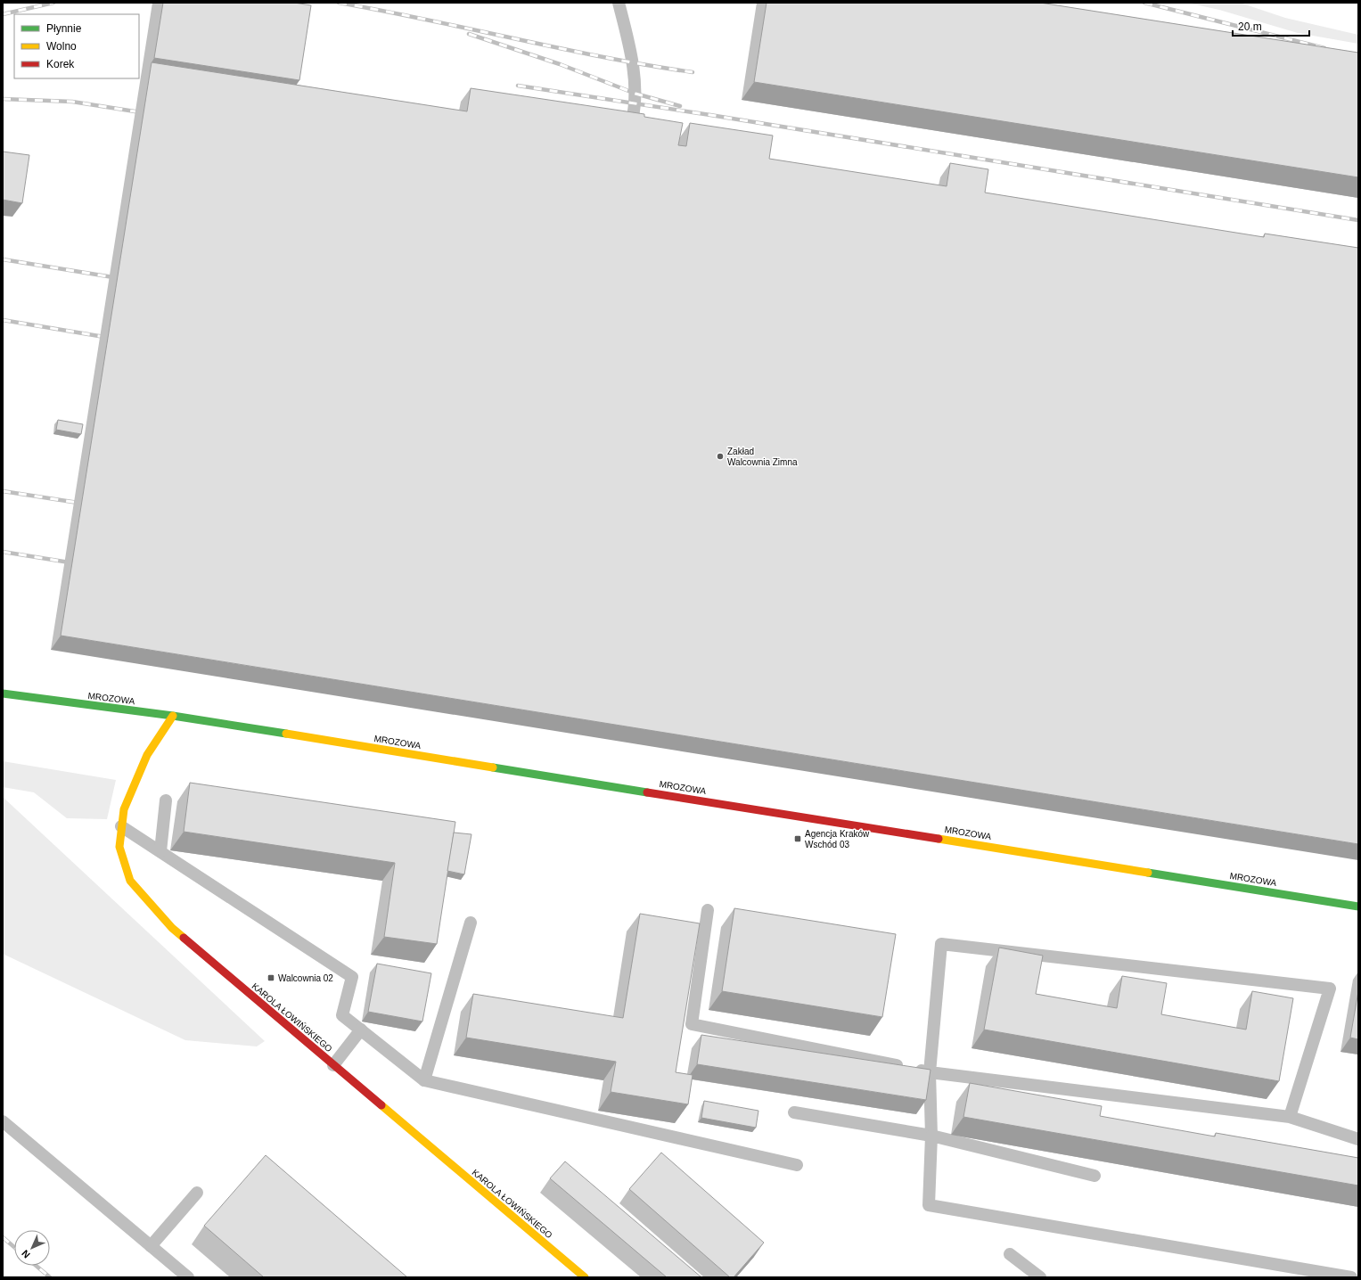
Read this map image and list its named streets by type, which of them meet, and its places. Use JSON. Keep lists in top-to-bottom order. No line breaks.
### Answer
{"streets":{"street":["MROZOWA","KAROLA ŁOWIŃSKIEGO"]},"crossings":[["MROZOWA","KAROLA ŁOWIŃSKIEGO"]],"places":{"other":["Zakład Walcownia Zimna"],"transit":["Agencja Kraków Wschód 03","Walcownia 02"]},"legend":["Płynnie","Wolno","Korek"],"scale_bar":"20 m","north":"bottom left"}
